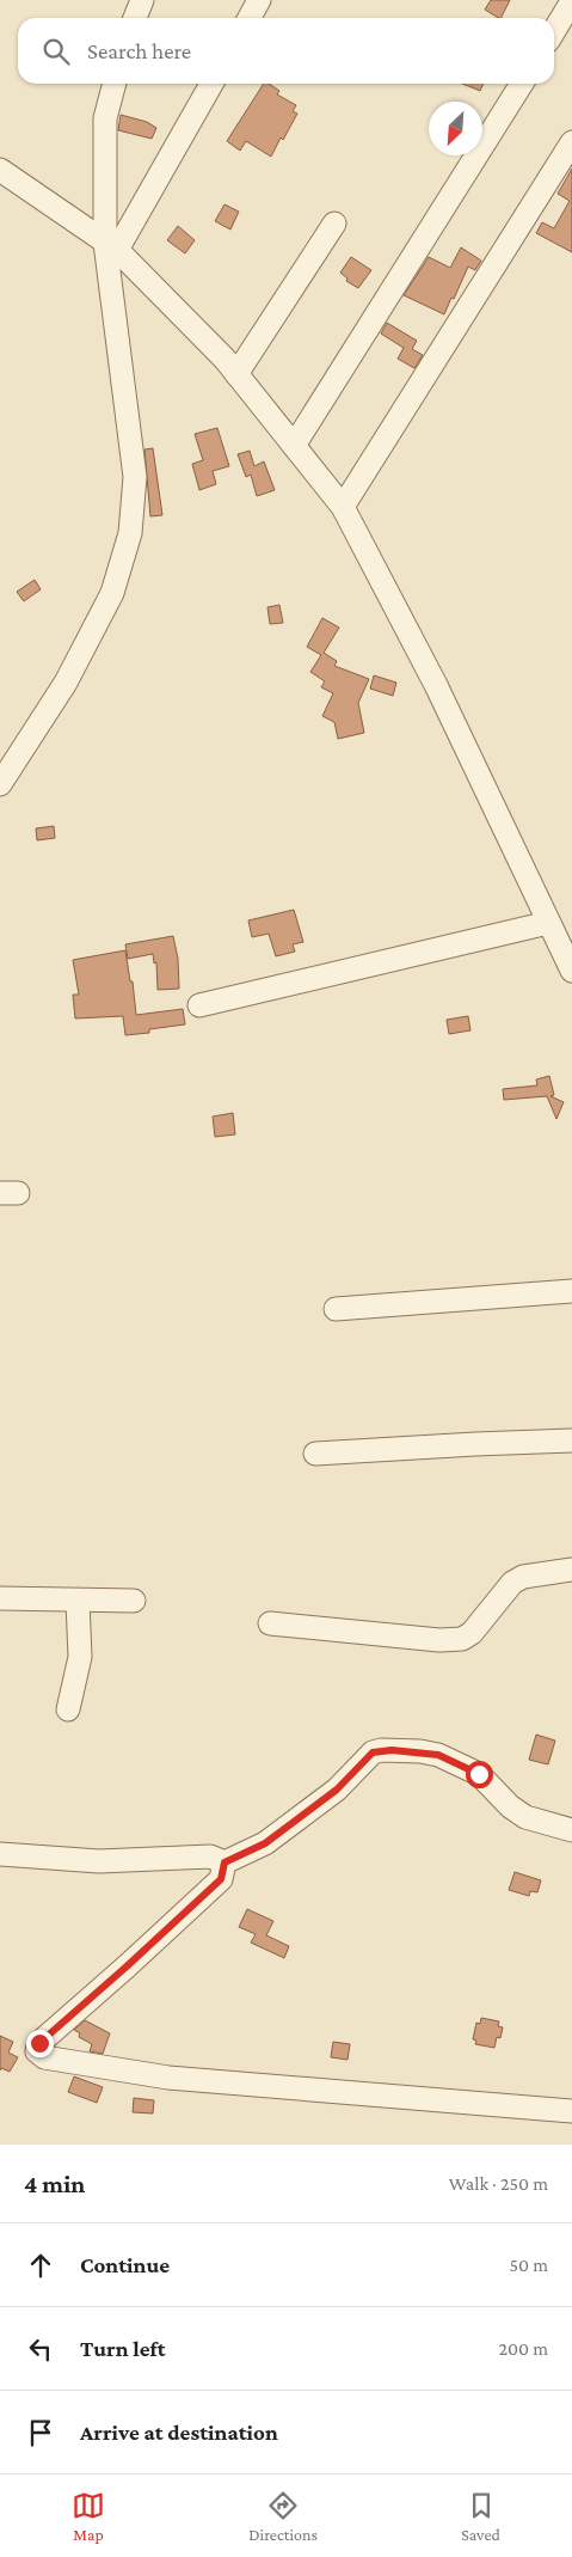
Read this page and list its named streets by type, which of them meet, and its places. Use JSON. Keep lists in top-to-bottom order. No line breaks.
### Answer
{"north":"bottom left","page":{"search":"Search here","heading":["4 min","Walk · 250 m"],"list":[["Continue","50 m"],["Turn left","200 m"],"Arrive at destination"],"nav":["Map","Directions","Saved"]}}
